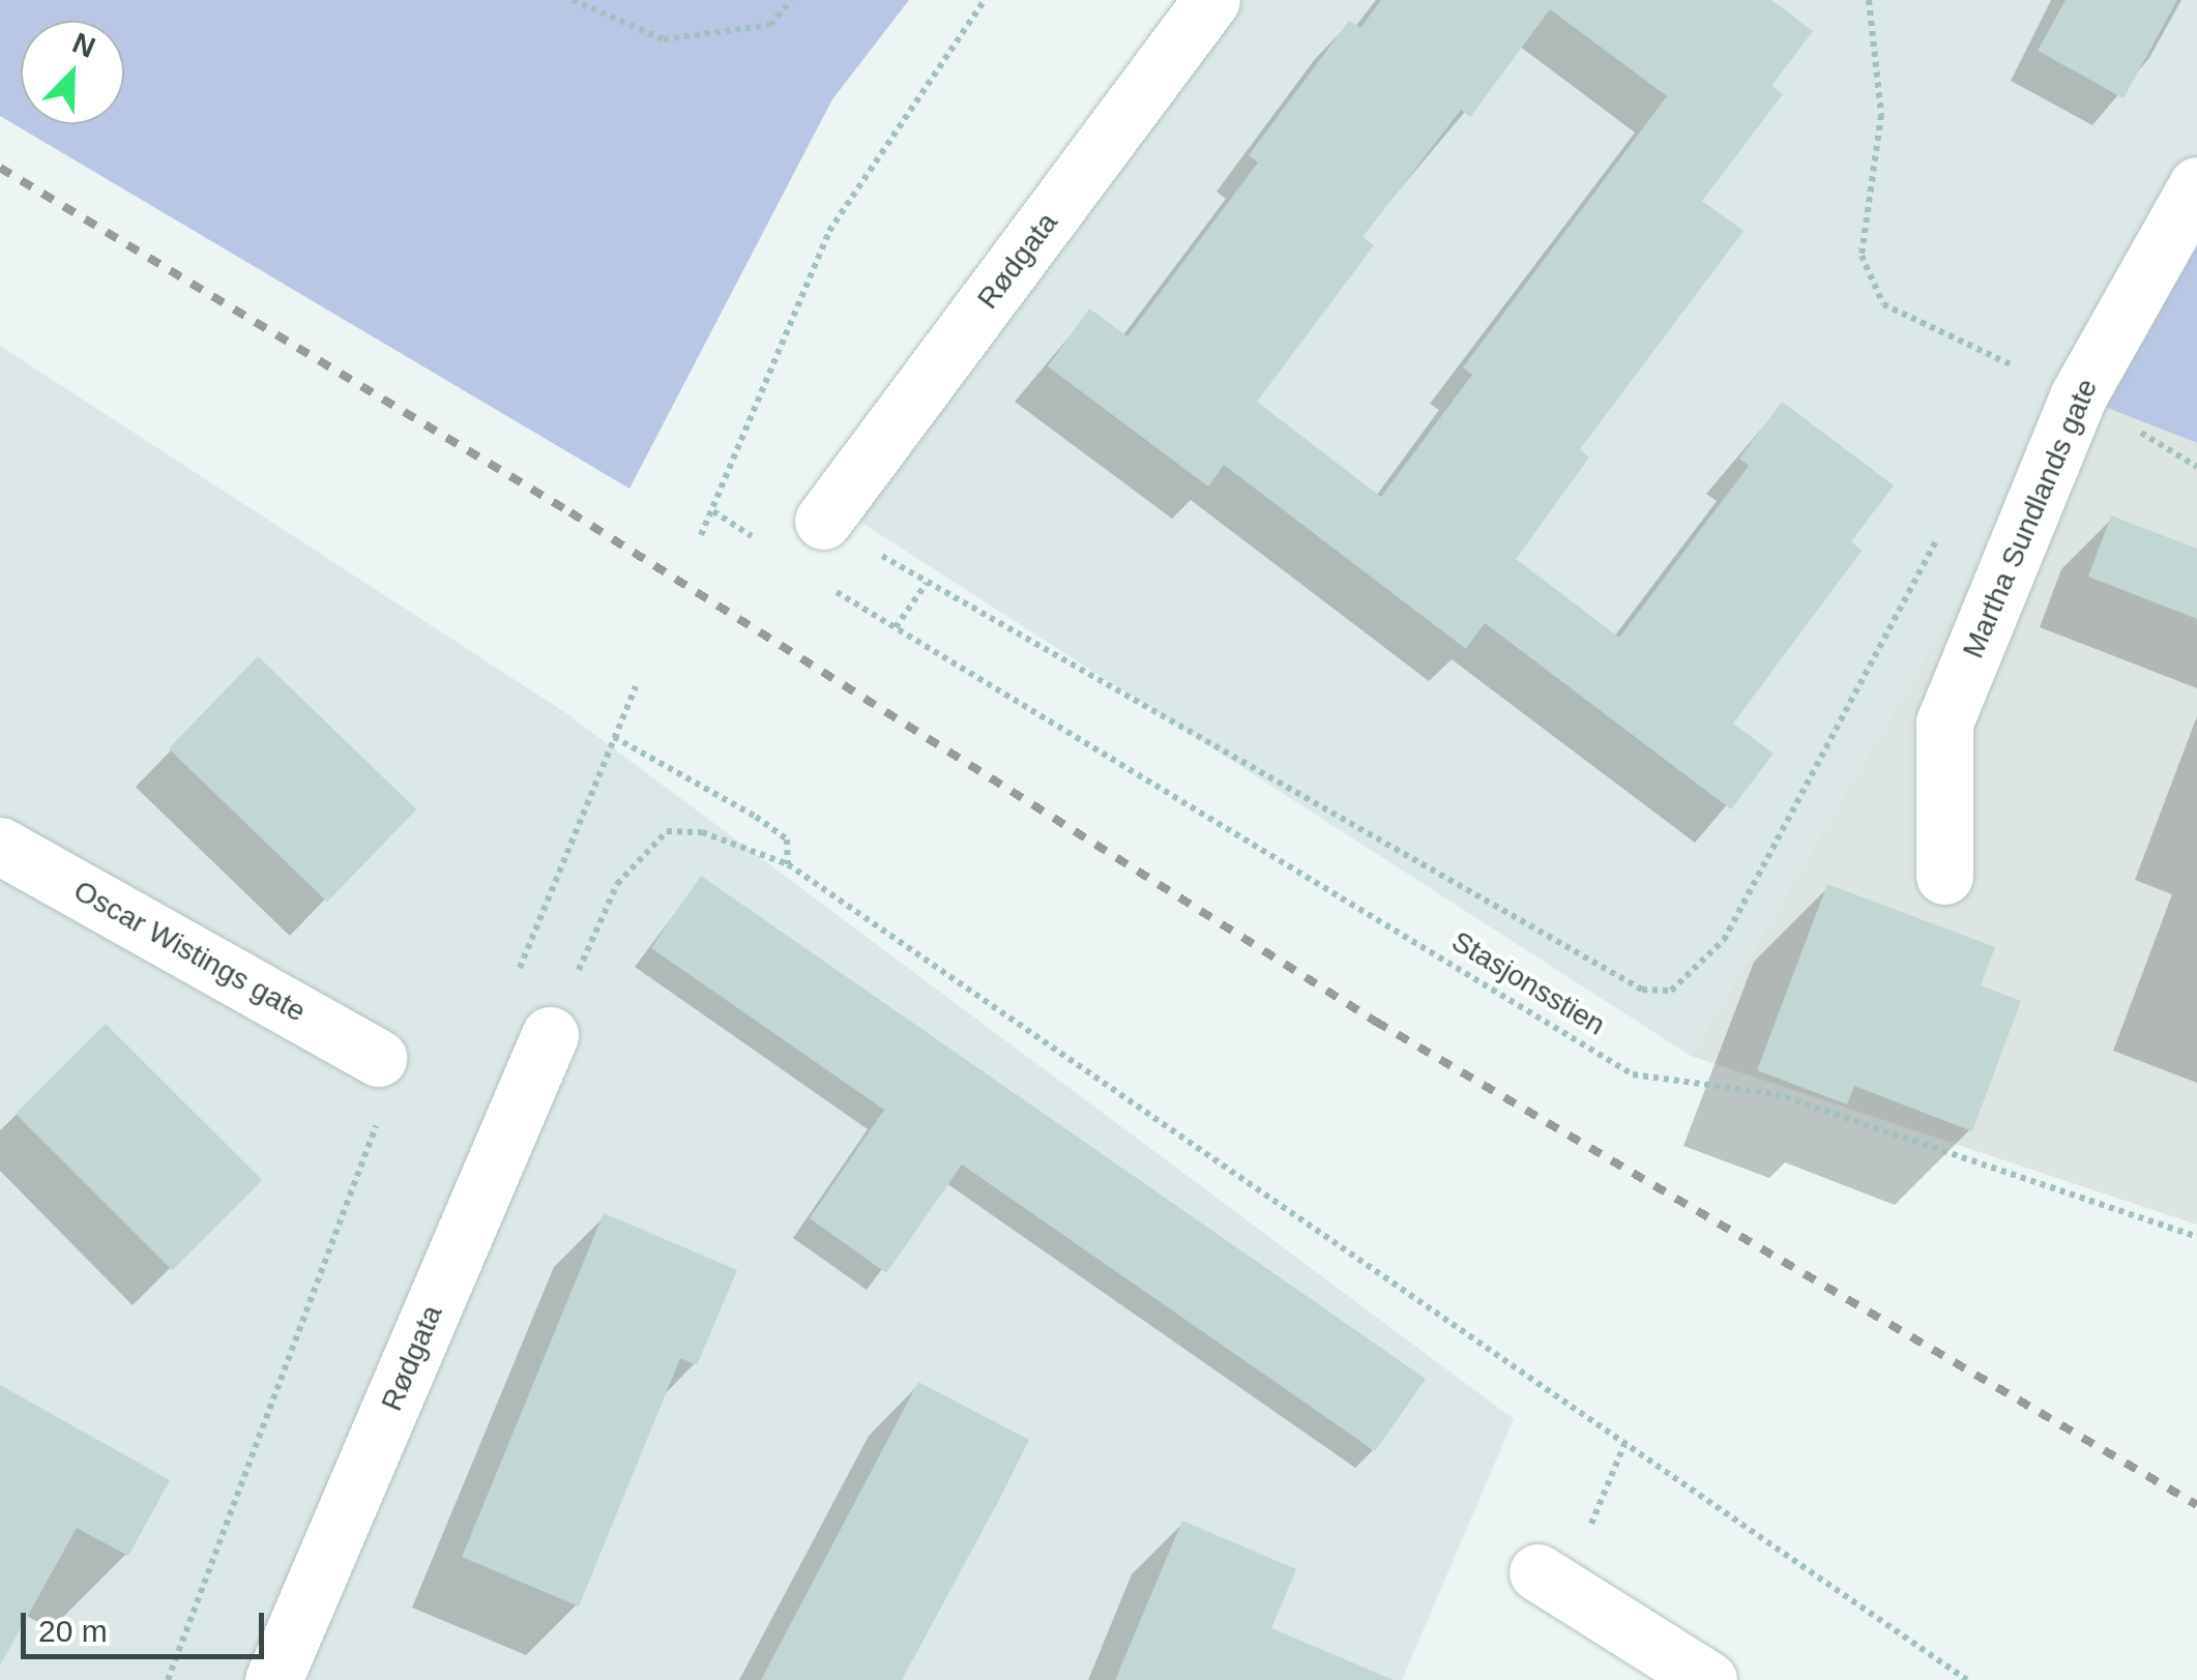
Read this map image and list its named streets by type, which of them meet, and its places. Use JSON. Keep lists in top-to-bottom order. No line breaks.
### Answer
{"streets":{"street":["Rødgata","Martha Sundlands gate","Oscar Wistings gate"],"path":["Stasjonsstien"]},"scale_bar":"20 m","north":"top right"}
